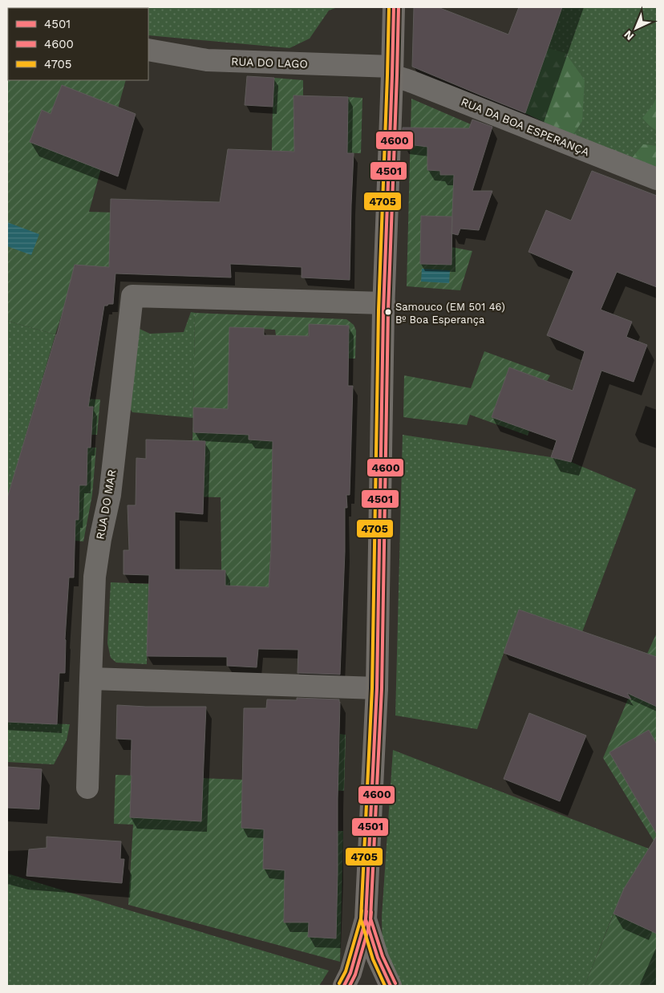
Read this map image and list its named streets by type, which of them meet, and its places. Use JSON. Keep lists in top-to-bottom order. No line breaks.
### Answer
{"streets":{"street":["RUA DO LAGO","RUA DA BOA ESPERANÇA","RUA DO MAR"]},"crossings":[["RUA DO LAGO","RUA DA BOA ESPERANÇA"]],"places":["Samouco (EM 501 46) Bº Boa Esperança"],"lines":["transit line 4501","transit line 4600","transit line 4705"],"legend":["4501","4600","4705"],"north":"bottom left"}
